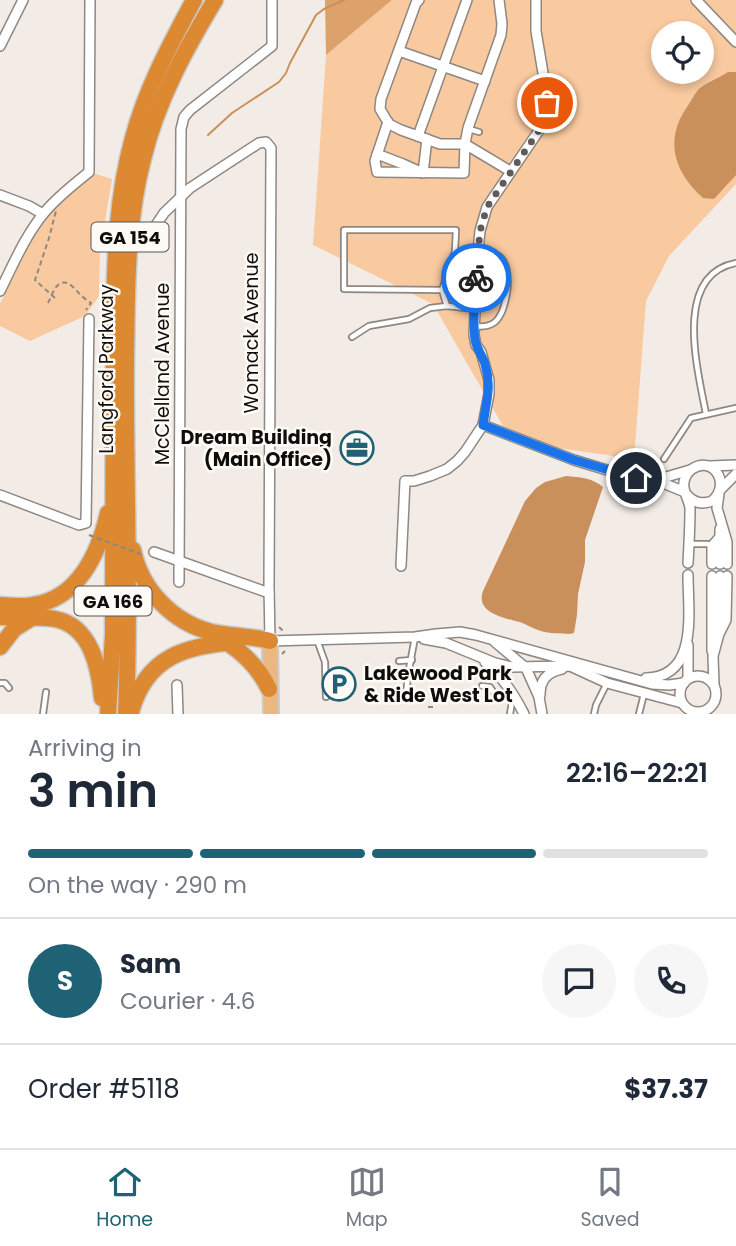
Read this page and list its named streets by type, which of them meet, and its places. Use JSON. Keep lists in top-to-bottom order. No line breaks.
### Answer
{"streets":{"highway":["GA 154","Langford Parkway","GA 166"],"main road":["Womack Avenue"],"street":["McClelland Avenue"]},"crossings":[["GA 154","Langford Parkway"],["Womack Avenue","McClelland Avenue"]],"places":{"office":["Dream Building (Main Office)"],"parking":["Lakewood Park & Ride West Lot"]},"page":{"heading":["3 min","Arriving in","22:16–22:21"],"panel":["Sam","Courier · 4.6","Order #5118","$37.37"],"bar":"On the way · 290 m","round":"S","tabs":["Home","Map","Saved"]}}
